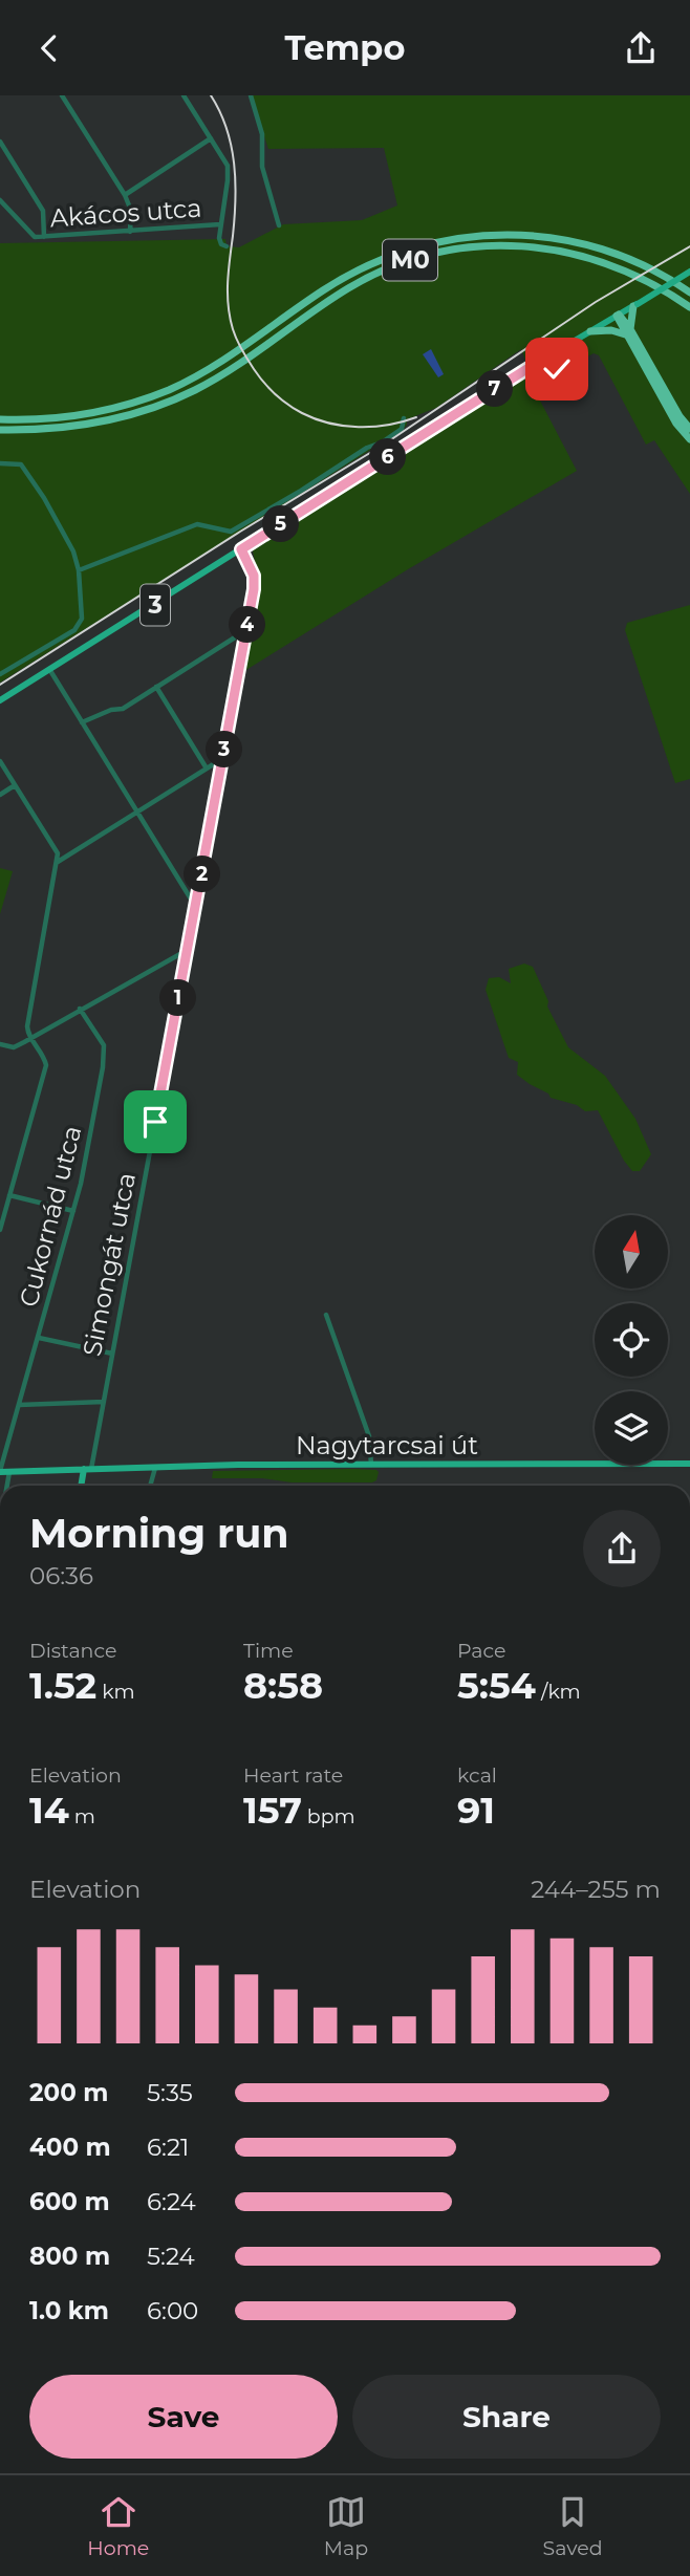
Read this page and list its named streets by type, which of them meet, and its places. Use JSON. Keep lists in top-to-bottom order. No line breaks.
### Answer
{"streets":{"highway":["M0"],"main road":["3","Simongát utca","Nagytarcsai út"],"street":["Akácos utca","Cukornád utca"]},"crossings":[["3","Simongát utca"],["Cukornád utca","Nagytarcsai út"],["Simongát utca","Nagytarcsai út"]],"north":"top","page":{"header":"Tempo","pins":["7","6","5","4","3","2","1"],"heading":["Morning run","06:36"],"stats":[["Distance","1.52 km"],["Time","8:58"],["Pace","5:54 /km"],["Elevation","14 m"],["Heart rate","157 bpm"],["kcal","91"]],"chart":["Elevation","244–255 m"],"list":[{"name":"200 m","note":"5:35"},{"name":"400 m","note":"6:21"},{"name":"600 m","note":"6:24"},{"name":"800 m","note":"5:24"},{"name":"1.0 km","note":"6:00"}],"buttons":["Save","Share"],"tabs":["Home","Map","Saved"]}}
